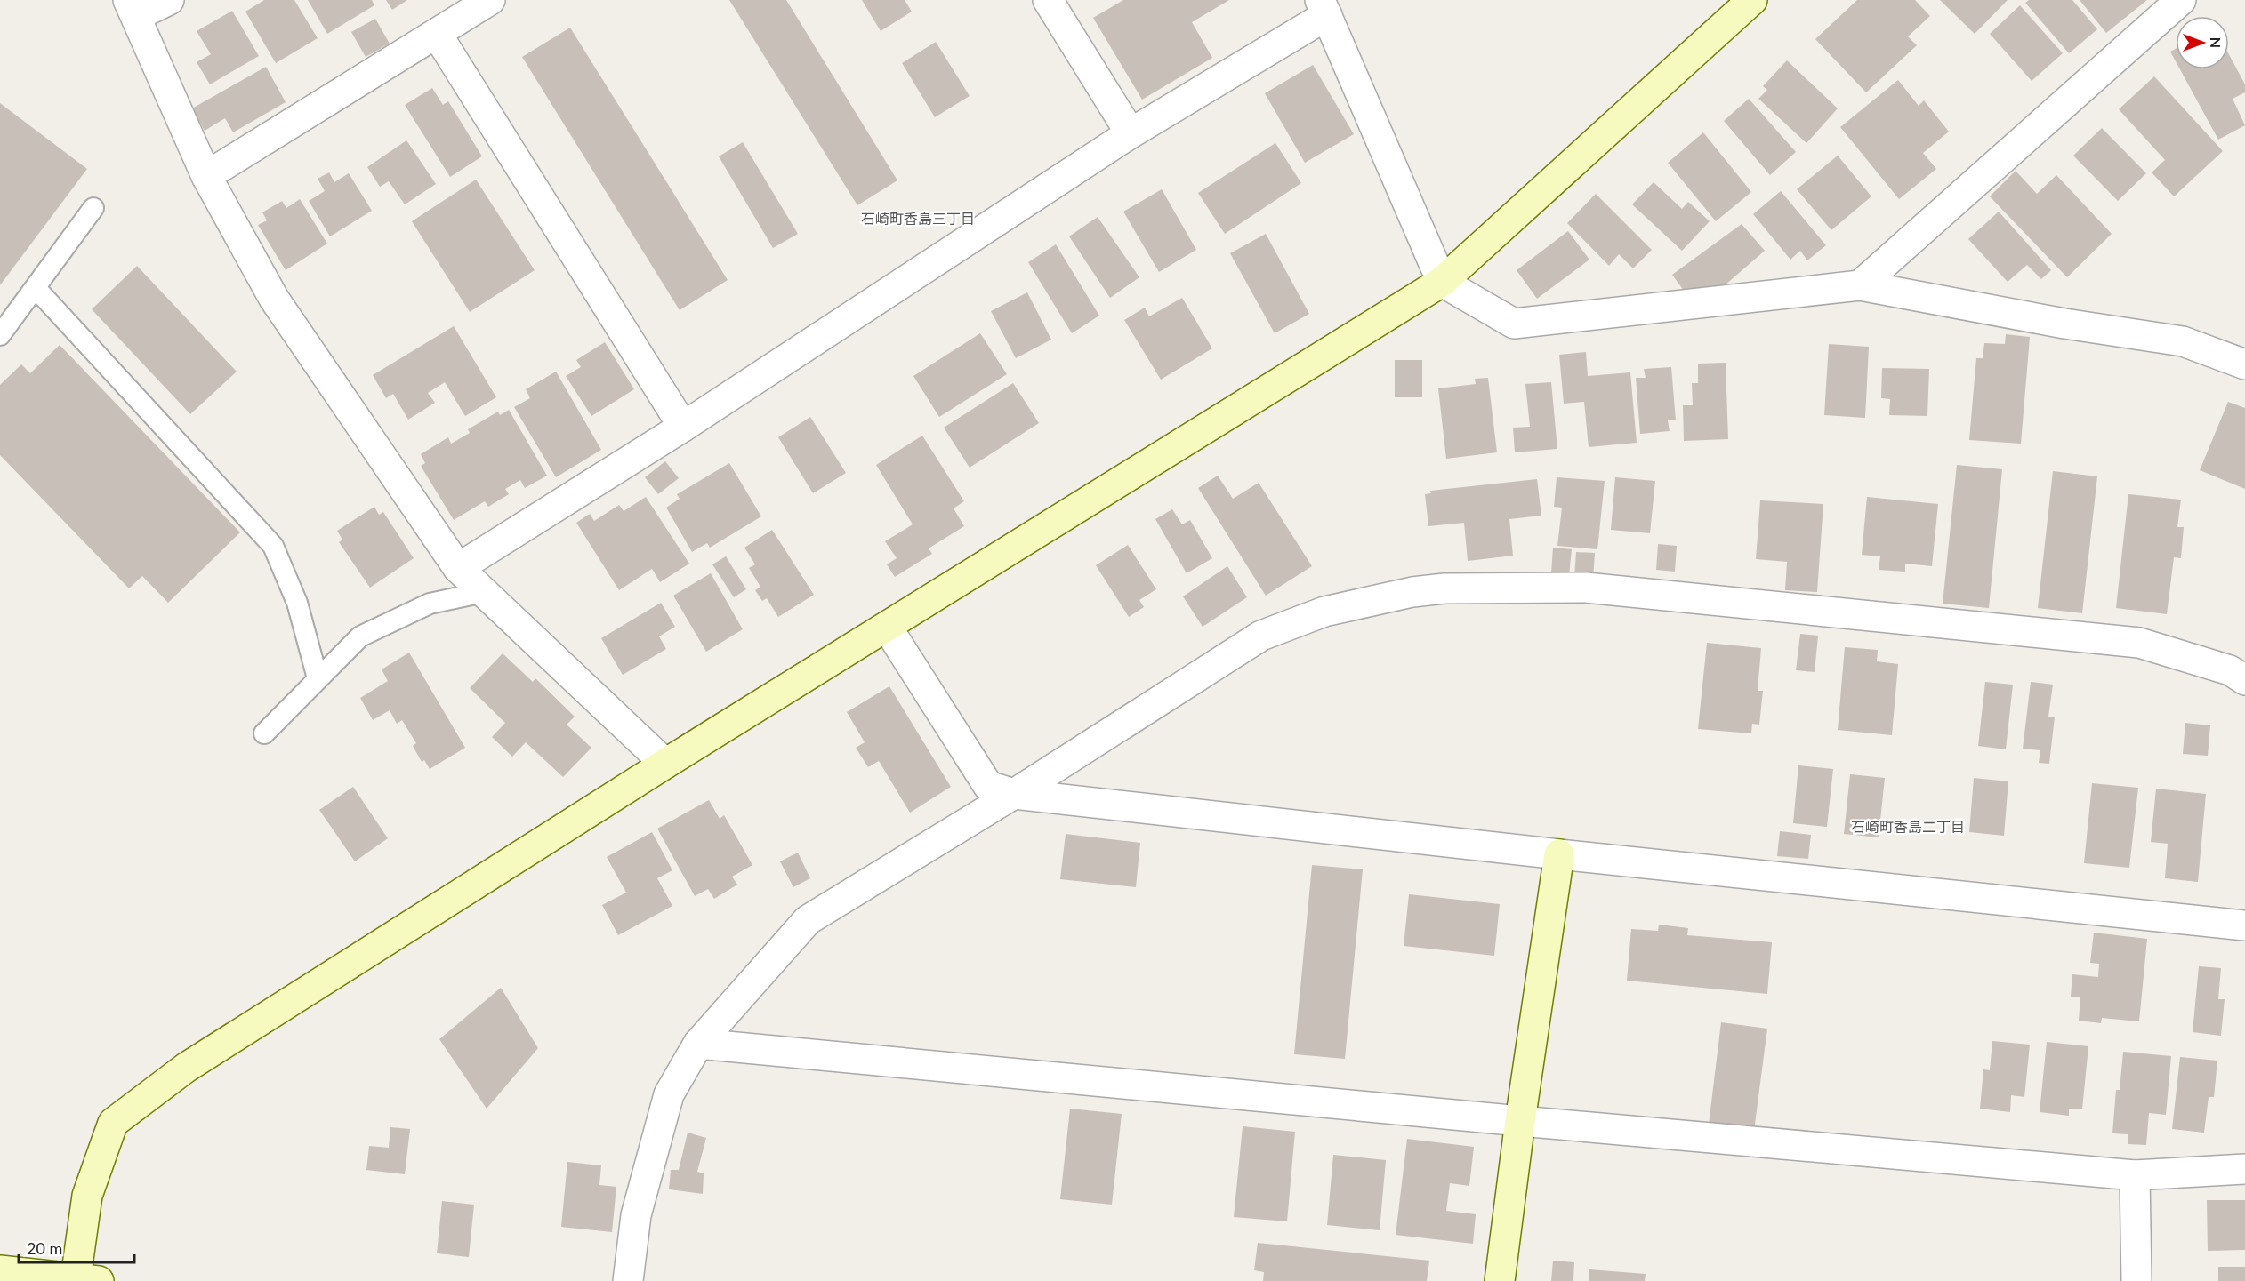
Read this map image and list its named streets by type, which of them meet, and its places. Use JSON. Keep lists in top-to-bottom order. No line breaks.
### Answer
{"districts":["石崎町香島三丁目","石崎町香島二丁目"],"scale_bar":"20 m","north":"right"}
